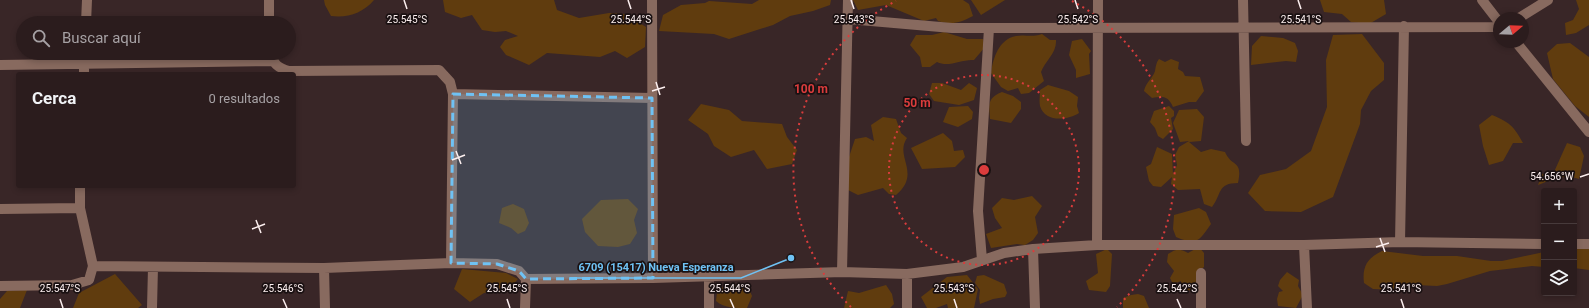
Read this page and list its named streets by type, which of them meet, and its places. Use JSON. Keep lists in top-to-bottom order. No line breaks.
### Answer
{"places":["6709 (15417) Nueva Esperanza"],"north":"right","page":{"search":"Buscar aquí","heading":["Cerca","0 resultados"],"map_buttons":["+","−"]},"coordinates":["25.541°S","25.545°S","25.544°S","25.543°S","25.542°S","54.656°W","25.547°S","25.546°S"],"rings":["100 m","50 m"]}
